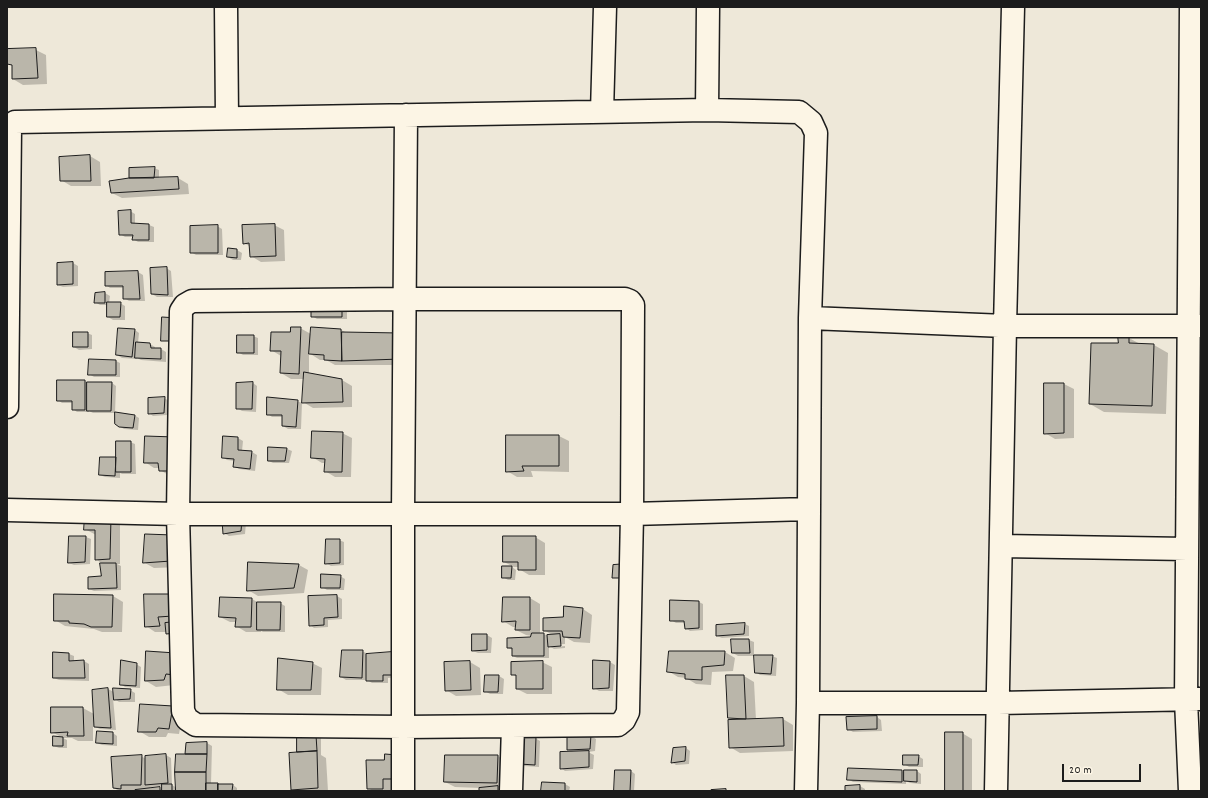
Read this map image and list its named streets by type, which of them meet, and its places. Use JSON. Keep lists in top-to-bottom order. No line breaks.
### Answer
{"scale_bar":"20 m"}
